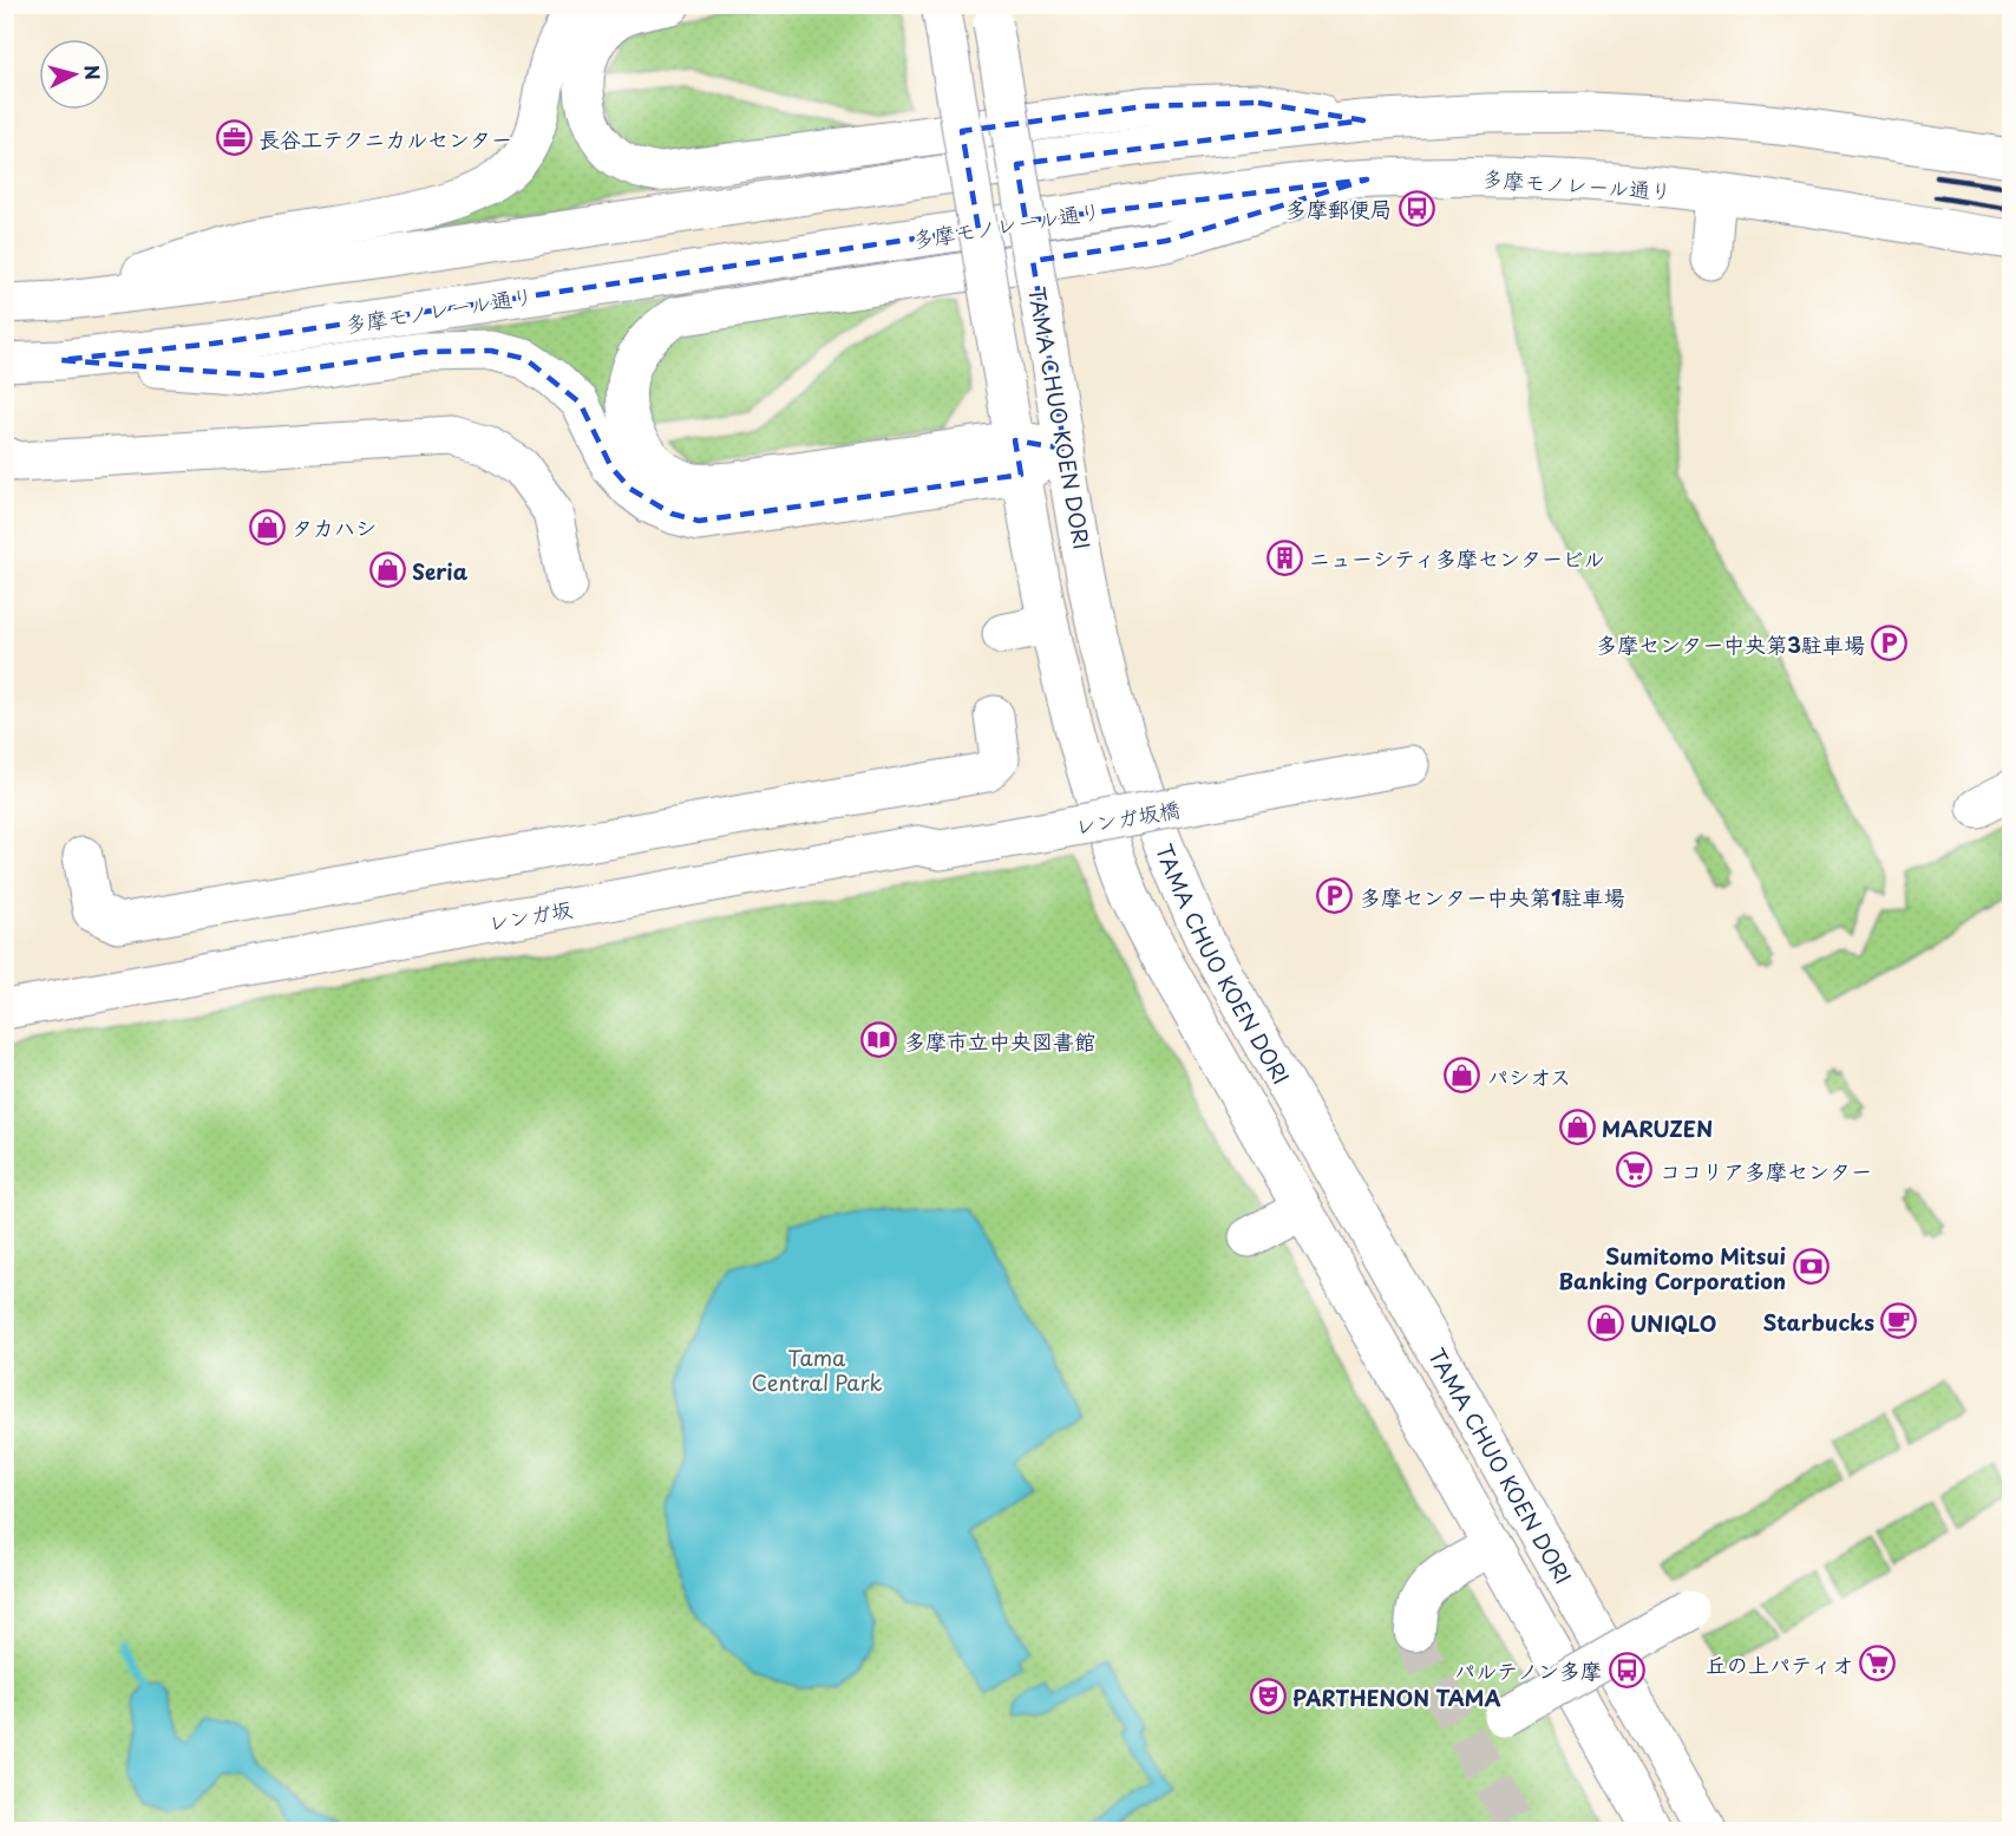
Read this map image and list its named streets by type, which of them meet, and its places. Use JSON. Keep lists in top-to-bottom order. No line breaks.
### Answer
{"streets":{"main road":["多摩モノレール通り","TAMA CHUO KOEN DORI","レンガ坂橋","レンガ坂"]},"crossings":[["レンガ坂橋","レンガ坂"]],"parks":["Tama Central Park"],"places":{"office":["長谷工テクニカルセンター"],"bus stop":["多摩郵便局","パルテノン多摩"],"shop":["タカハシ","Seria","パシオス","MARUZEN","UNIQLO"],"building":["ニューシティ多摩センタービル"],"parking":["多摩センター中央第3駐車場","多摩センター中央第1駐車場"],"library":["多摩市立中央図書館"],"supermarket":["ココリア多摩センター","丘の上パティオ"],"bank":["Sumitomo Mitsui Banking Corporation"],"cafe":["Starbucks"],"theatre":["PARTHENON TAMA"]},"north":"right"}
